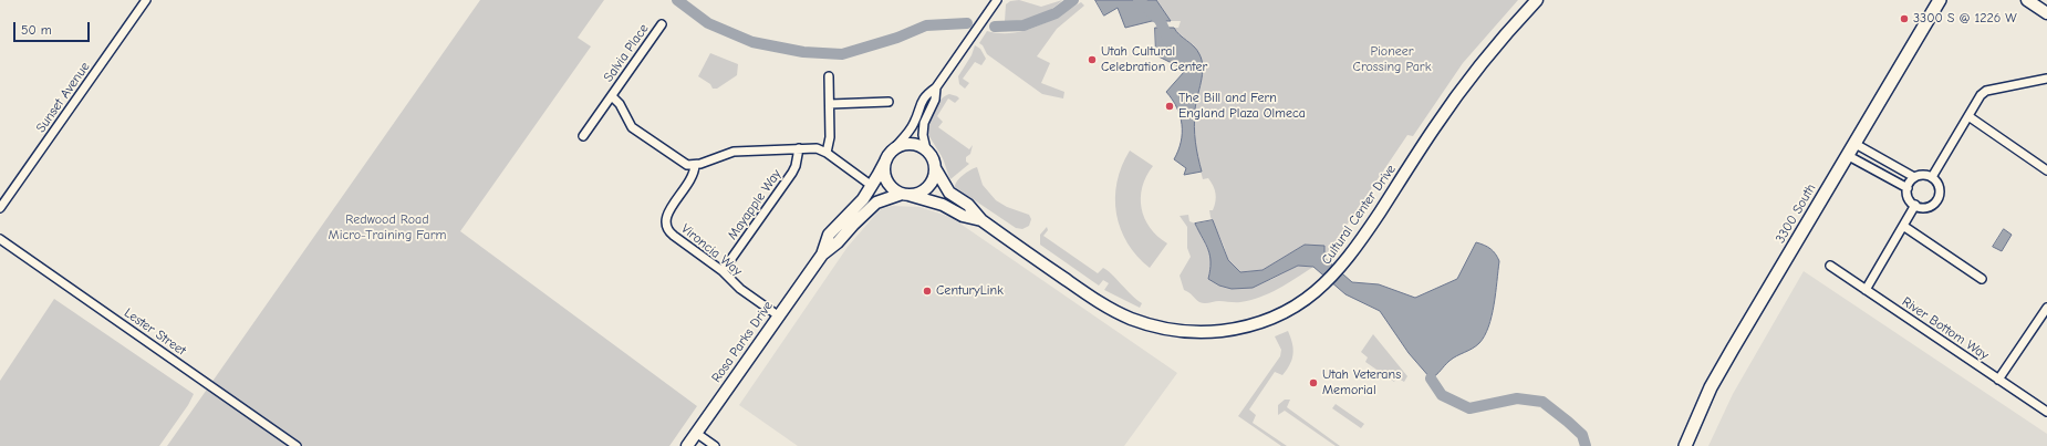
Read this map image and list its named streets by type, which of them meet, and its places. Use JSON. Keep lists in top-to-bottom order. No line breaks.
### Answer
{"streets":{"main road":["3300 South"],"street":["Salvia Place","Sunset Avenue","Mayapple Way","Cultural Center Drive","Vironcia Way","River Bottom Way","Lester Street","Rosa Parks Drive"]},"crossings":[["Mayapple Way","Vironcia Way"],["Cultural Center Drive","Rosa Parks Drive"],["Vironcia Way","Rosa Parks Drive"]],"parks":["Pioneer Crossing Park","Redwood Road Micro-Training Farm"],"places":["3300 S @ 1226 W","Utah Cultural Celebration Center","The Bill and Fern England Plaza Olmeca","CenturyLink","Utah Veterans Memorial"],"scale_bar":"50 m"}
